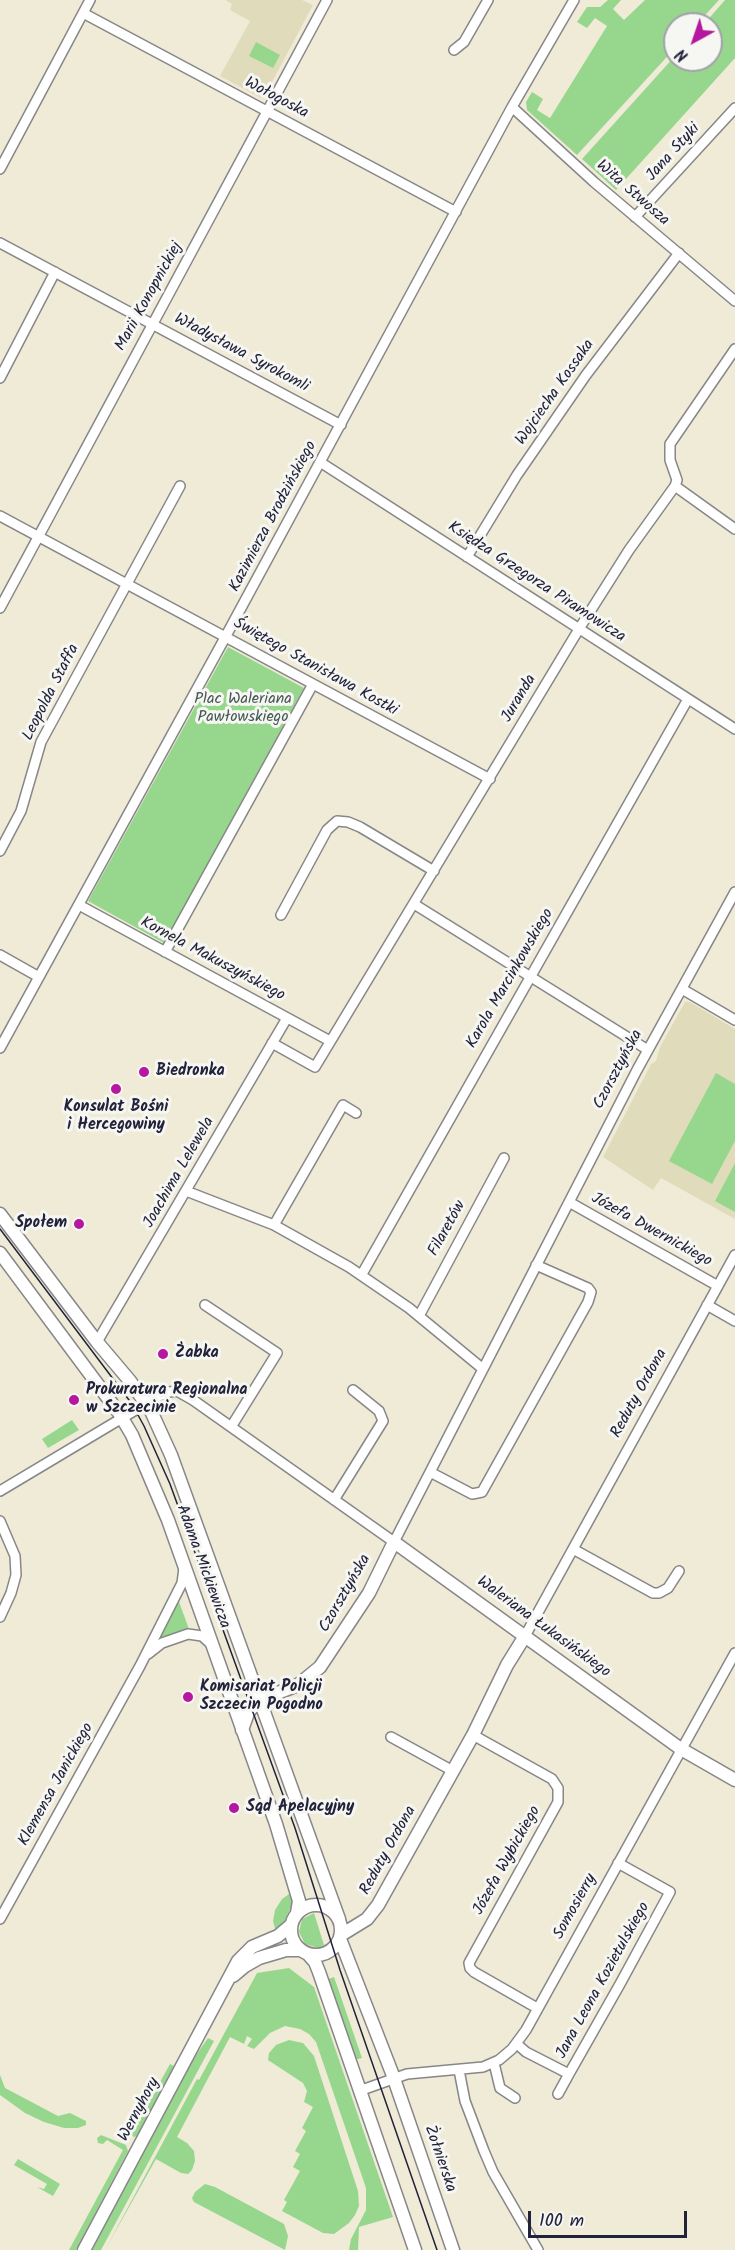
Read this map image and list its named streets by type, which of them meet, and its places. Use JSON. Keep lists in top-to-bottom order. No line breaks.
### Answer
{"streets":{"street":["Wołogoska","Jana Styki","Wita Stwosza","Marii Konopnickiej","Władysława Syrokomli","Wojciecha Kossaka","Kazimierza Brodzińskiego","Księdza Grzegorza Piramowicza","Świętego Stanisława Kostki","Leopolda Staffa","Juranda","Kornela Makuszyńskiego","Karola Marcinkowskiego","Czorsztyńska","Joachima Lelewela","Filaretów","Józefa Dwernickiego","Reduty Ordona","Adama Mickiewicza","Waleriana Łukasińskiego","Klemensa Janickiego","Józefa Wybickiego","Somosierry","Jana Leona Kozietulskiego","Wernyhory","Żołnierska"]},"crossings":[["Wołogoska","Marii Konopnickiej"],["Wołogoska","Kazimierza Brodzińskiego"],["Jana Styki","Wita Stwosza"],["Wita Stwosza","Wojciecha Kossaka"],["Wita Stwosza","Kazimierza Brodzińskiego"],["Marii Konopnickiej","Władysława Syrokomli"],["Marii Konopnickiej","Świętego Stanisława Kostki"],["Władysława Syrokomli","Kazimierza Brodzińskiego"],["Wojciecha Kossaka","Księdza Grzegorza Piramowicza"],["Kazimierza Brodzińskiego","Księdza Grzegorza Piramowicza"],["Kazimierza Brodzińskiego","Świętego Stanisława Kostki"],["Kazimierza Brodzińskiego","Kornela Makuszyńskiego"],["Księdza Grzegorza Piramowicza","Juranda"],["Księdza Grzegorza Piramowicza","Karola Marcinkowskiego"],["Świętego Stanisława Kostki","Leopolda Staffa"],["Świętego Stanisława Kostki","Juranda"],["Juranda","Kornela Makuszyńskiego"],["Juranda","Joachima Lelewela"],["Kornela Makuszyńskiego","Joachima Lelewela"],["Czorsztyńska","Józefa Dwernickiego"],["Czorsztyńska","Adama Mickiewicza"],["Czorsztyńska","Waleriana Łukasińskiego"],["Joachima Lelewela","Adama Mickiewicza"],["Józefa Dwernickiego","Reduty Ordona"],["Reduty Ordona","Adama Mickiewicza"],["Reduty Ordona","Waleriana Łukasińskiego"],["Reduty Ordona","Józefa Wybickiego"],["Reduty Ordona","Wernyhory"],["Reduty Ordona","Żołnierska"],["Adama Mickiewicza","Waleriana Łukasińskiego"],["Adama Mickiewicza","Klemensa Janickiego"],["Adama Mickiewicza","Wernyhory"],["Adama Mickiewicza","Żołnierska"],["Waleriana Łukasińskiego","Somosierry"],["Józefa Wybickiego","Somosierry"],["Somosierry","Jana Leona Kozietulskiego"],["Somosierry","Żołnierska"],["Wernyhory","Żołnierska"]],"parks":["Plac Waleriana Pawłowskiego"],"places":["Biedronka","Konsulat Bośni i Hercegowiny","Społem","Żabka","Prokuratura Regionalna w Szczecinie","Komisariat Policji Szczecin Pogodno","Sąd Apelacyjny"],"scale_bar":"100 m","north":"bottom left"}
